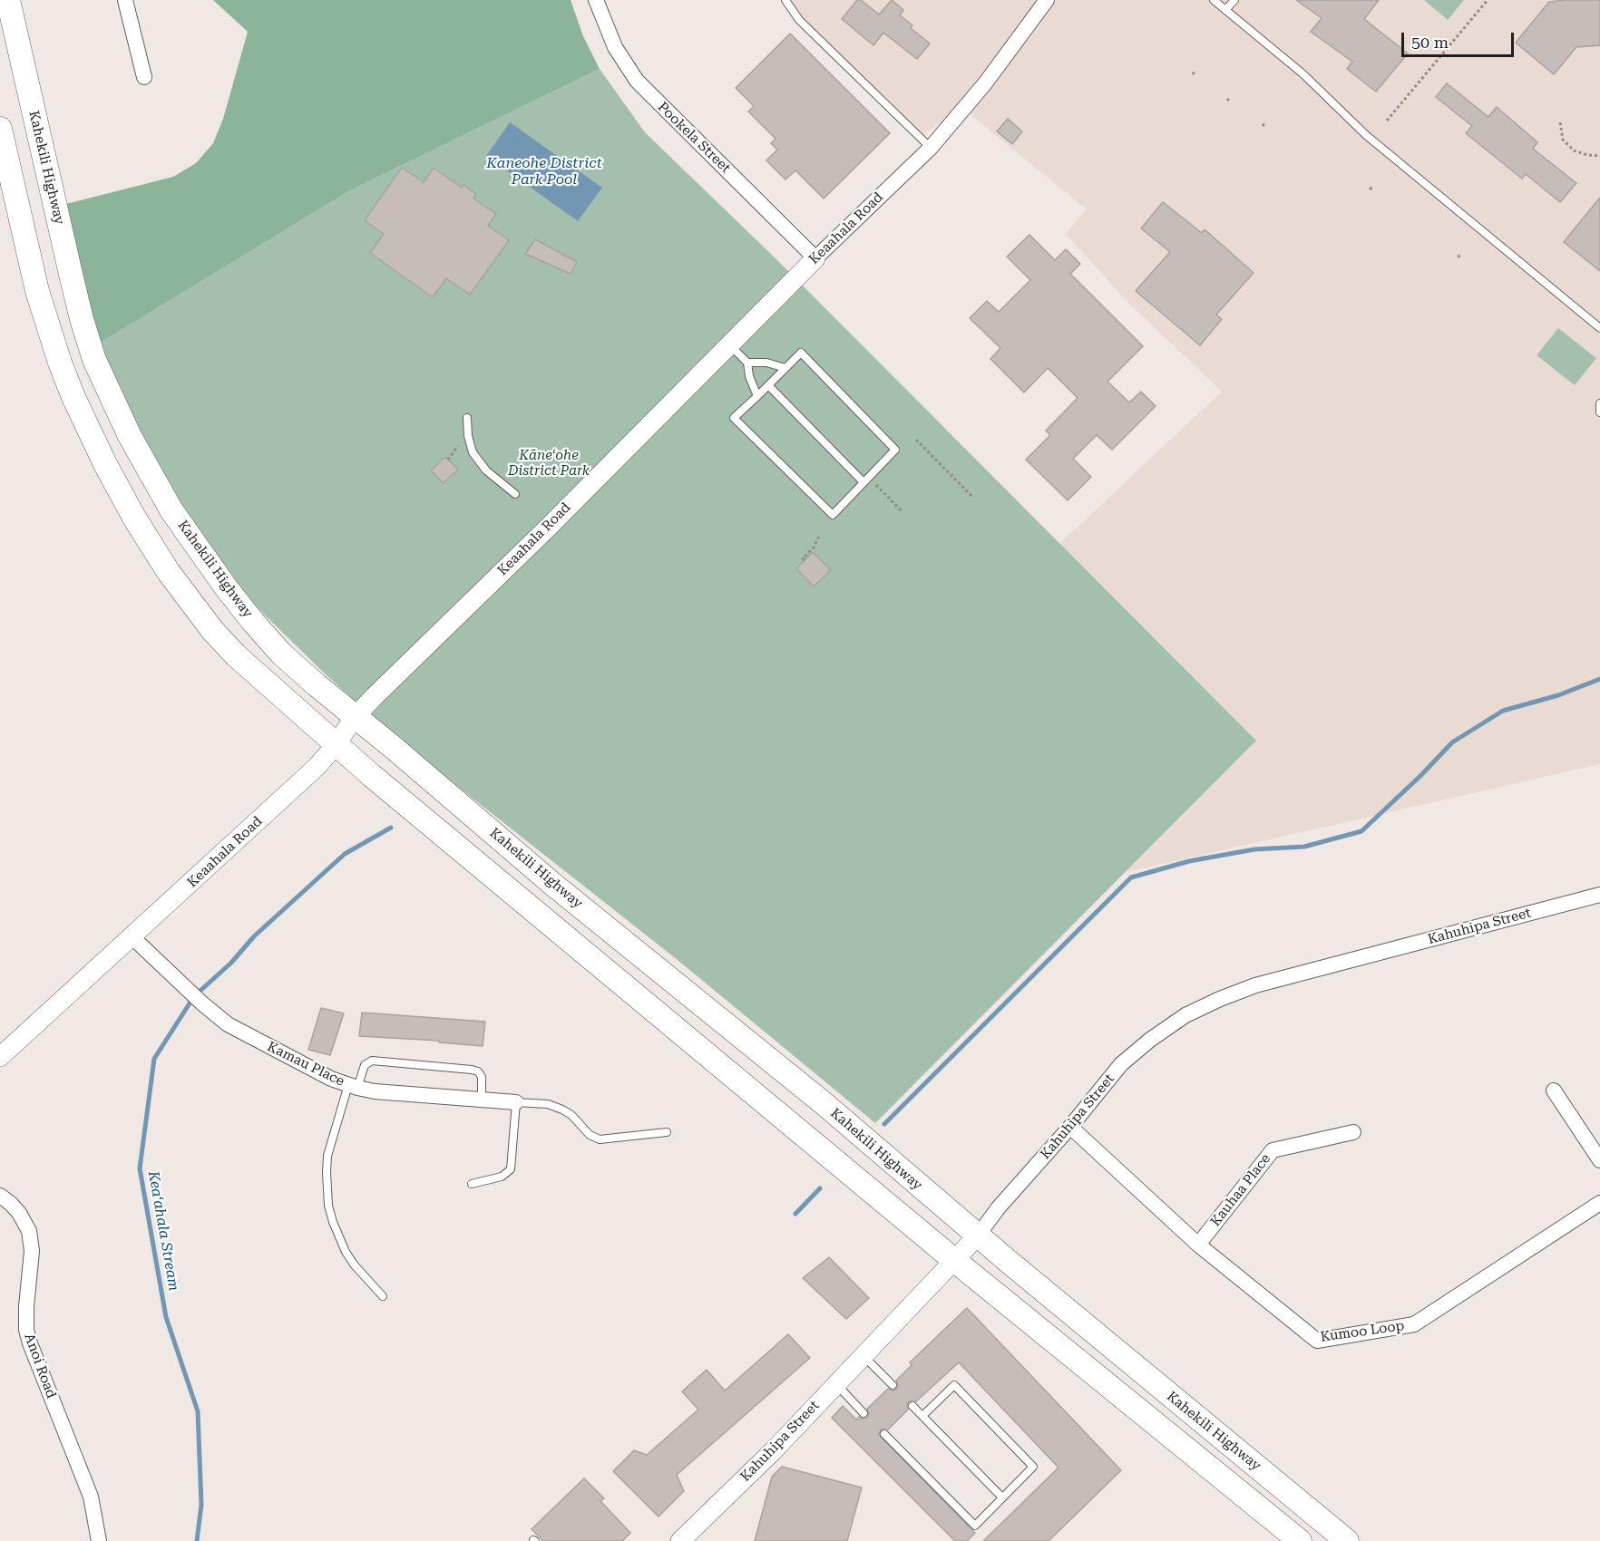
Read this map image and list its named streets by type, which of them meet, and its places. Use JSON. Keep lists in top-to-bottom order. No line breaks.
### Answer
{"streets":{"main road":["Kahekili Highway"],"street":["Pookela Street","Keaahala Road","Kahuhipa Street","Kamau Place","Kauhaa Place","Kumoo Loop","Anoi Road"]},"crossings":[["Pookela Street","Keaahala Road"],["Kahekili Highway","Keaahala Road"],["Kahekili Highway","Kahuhipa Street"],["Keaahala Road","Kamau Place"],["Kahuhipa Street","Kumoo Loop"],["Kauhaa Place","Kumoo Loop"]],"water":["Kaneohe District Park Pool","Keaʻahala Stream"],"parks":["Kāneʻohe District Park"],"scale_bar":"50 m"}
